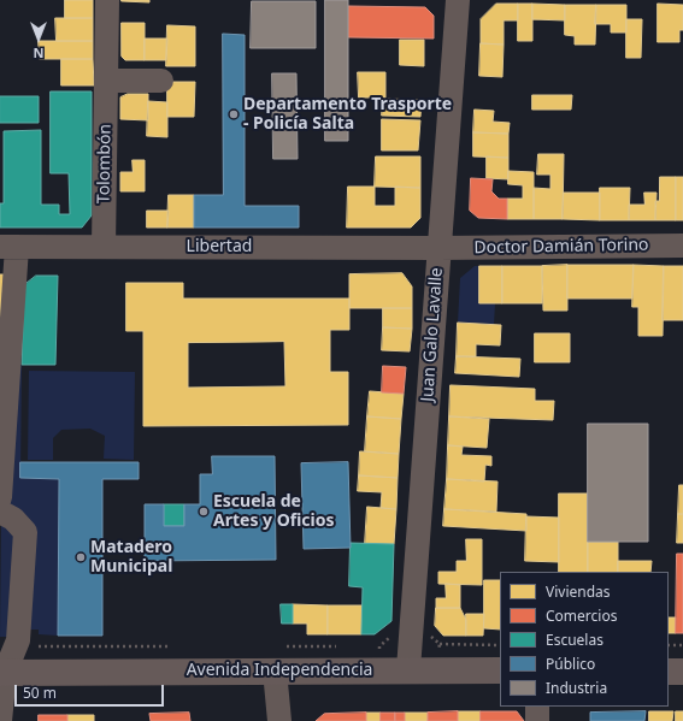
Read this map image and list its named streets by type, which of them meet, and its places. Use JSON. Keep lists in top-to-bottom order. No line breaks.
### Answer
{"streets":{"main road":["Avenida Independencia"],"street":["Tolombón","Libertad","Doctor Damián Torino","Juan Galo Lavalle"]},"crossings":[["Tolombón","Libertad"],["Libertad","Doctor Damián Torino"],["Libertad","Juan Galo Lavalle"],["Doctor Damián Torino","Juan Galo Lavalle"],["Juan Galo Lavalle","Avenida Independencia"]],"places":["Departamento Trasporte - Policía Salta","Escuela de Artes y Oficios","Matadero Municipal"],"legend":["Viviendas","Comercios","Escuelas","Público","Industria"],"scale_bar":"50 m","north":"bottom"}
